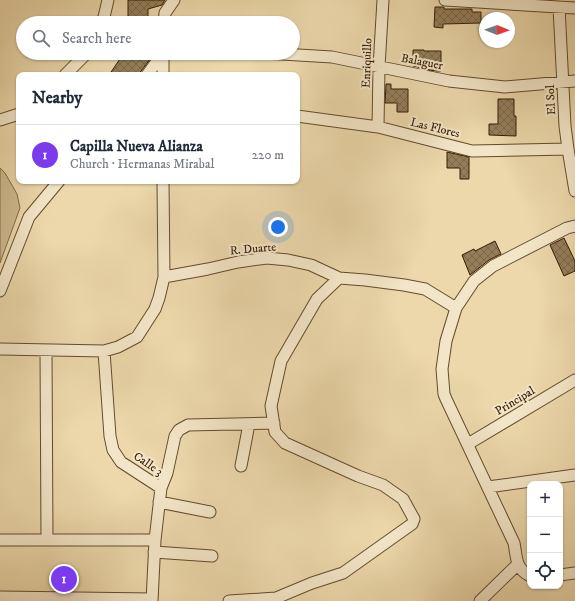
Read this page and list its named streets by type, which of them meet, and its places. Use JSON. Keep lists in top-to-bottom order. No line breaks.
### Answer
{"streets":{"street":["Balaguer","Enriquillo","El Sol","Las Flores","R. Duarte","Principal","Calle 3"]},"crossings":[["Balaguer","Enriquillo"],["Balaguer","El Sol"],["Enriquillo","Las Flores"],["El Sol","Las Flores"]],"north":"right","page":{"search":"Search here","heading":"Nearby","list":[{"mark":"1","name":"Capilla Nueva Alianza","note":"Church · Hermanas Mirabal","value":"220 m"}],"map_buttons":["+","−"],"pins":"1"}}
